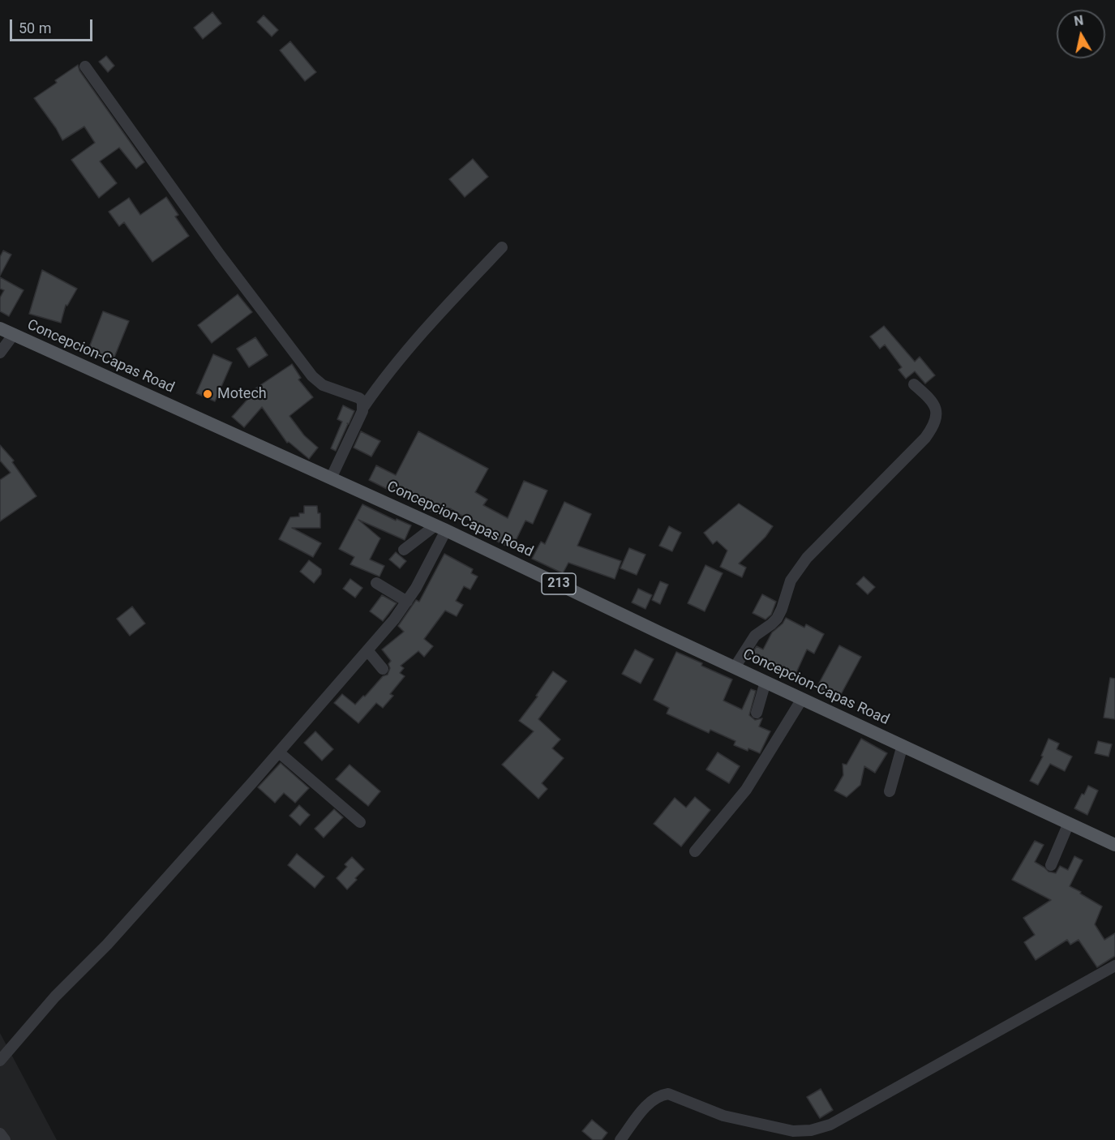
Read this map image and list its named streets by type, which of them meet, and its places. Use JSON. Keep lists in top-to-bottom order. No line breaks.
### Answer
{"streets":{"main road":["Concepcion-Capas Road","213"]},"places":["Motech"],"scale_bar":"50 m","north":"top"}
